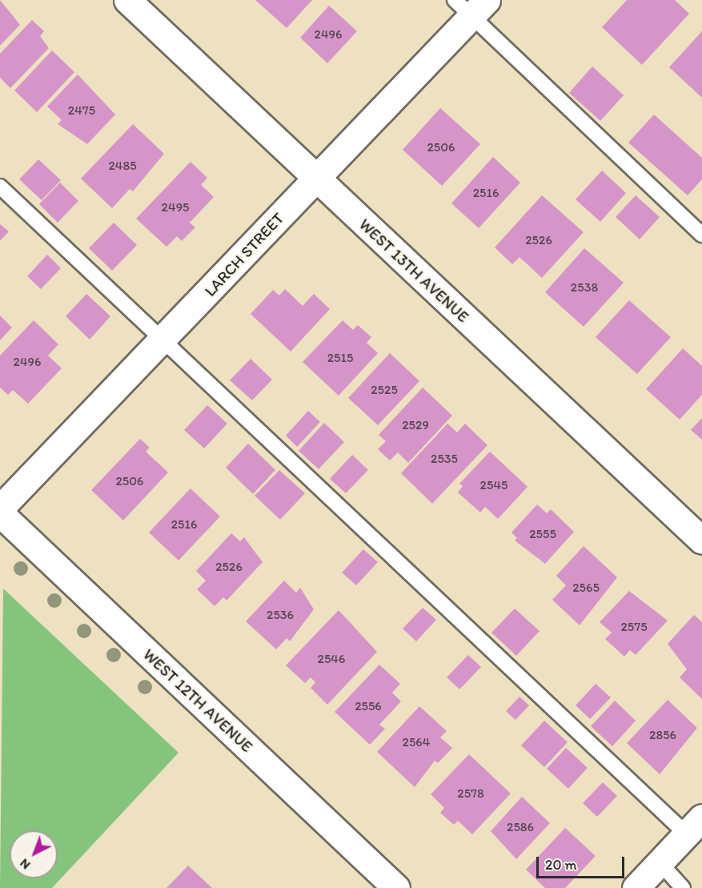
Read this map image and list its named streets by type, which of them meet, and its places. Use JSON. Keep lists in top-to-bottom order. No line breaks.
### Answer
{"streets":{"street":["LARCH STREET","WEST 13TH AVENUE","WEST 12TH AVENUE"]},"crossings":[["LARCH STREET","WEST 13TH AVENUE"]],"house_numbers":["2496","2475","2506","2485","2516","2495","2526","2538","2515","2496","2525","2529","2535","2506","2545","2516","2555","2526","2565","2536","2575","2546","2556","2856","2564","2578","2586"],"scale_bar":"20 m","north":"bottom left"}
